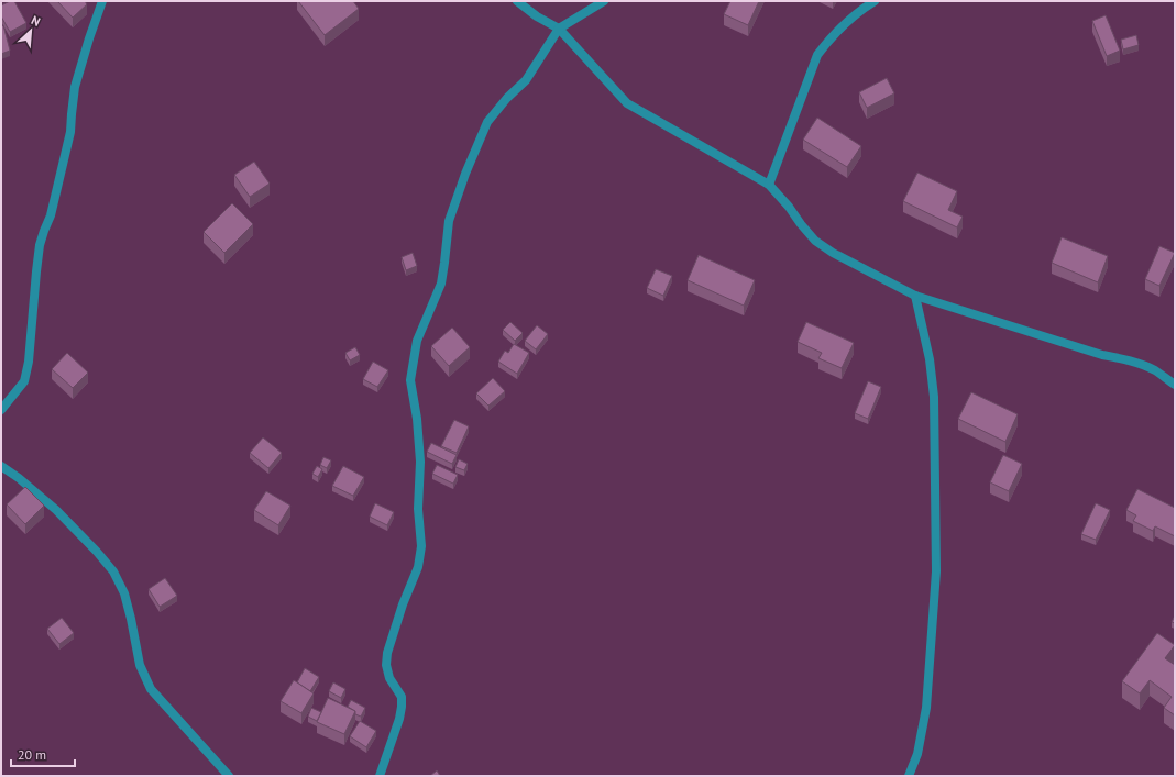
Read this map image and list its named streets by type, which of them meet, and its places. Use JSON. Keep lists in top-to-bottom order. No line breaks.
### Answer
{"scale_bar":"20 m","north":"top right"}
